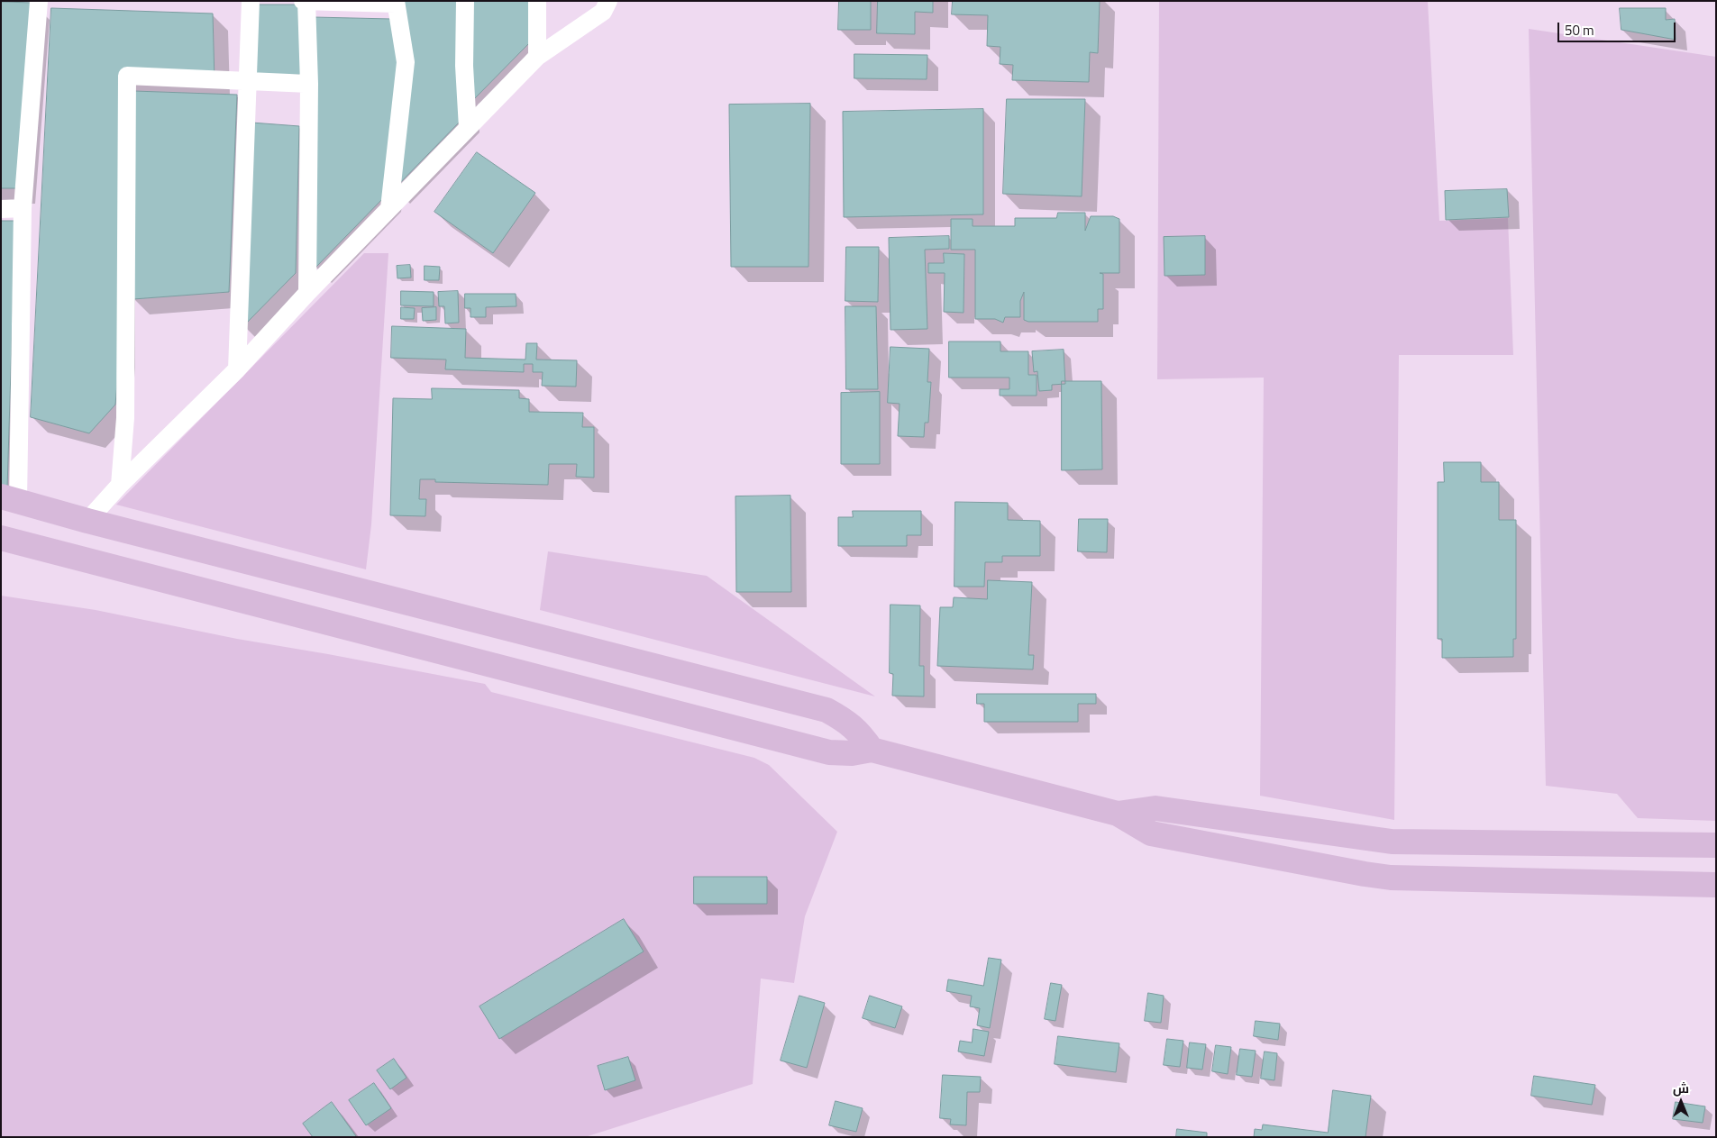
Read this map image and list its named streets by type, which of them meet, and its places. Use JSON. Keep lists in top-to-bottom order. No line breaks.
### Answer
{"scale_bar":"50 m","north":"top"}
